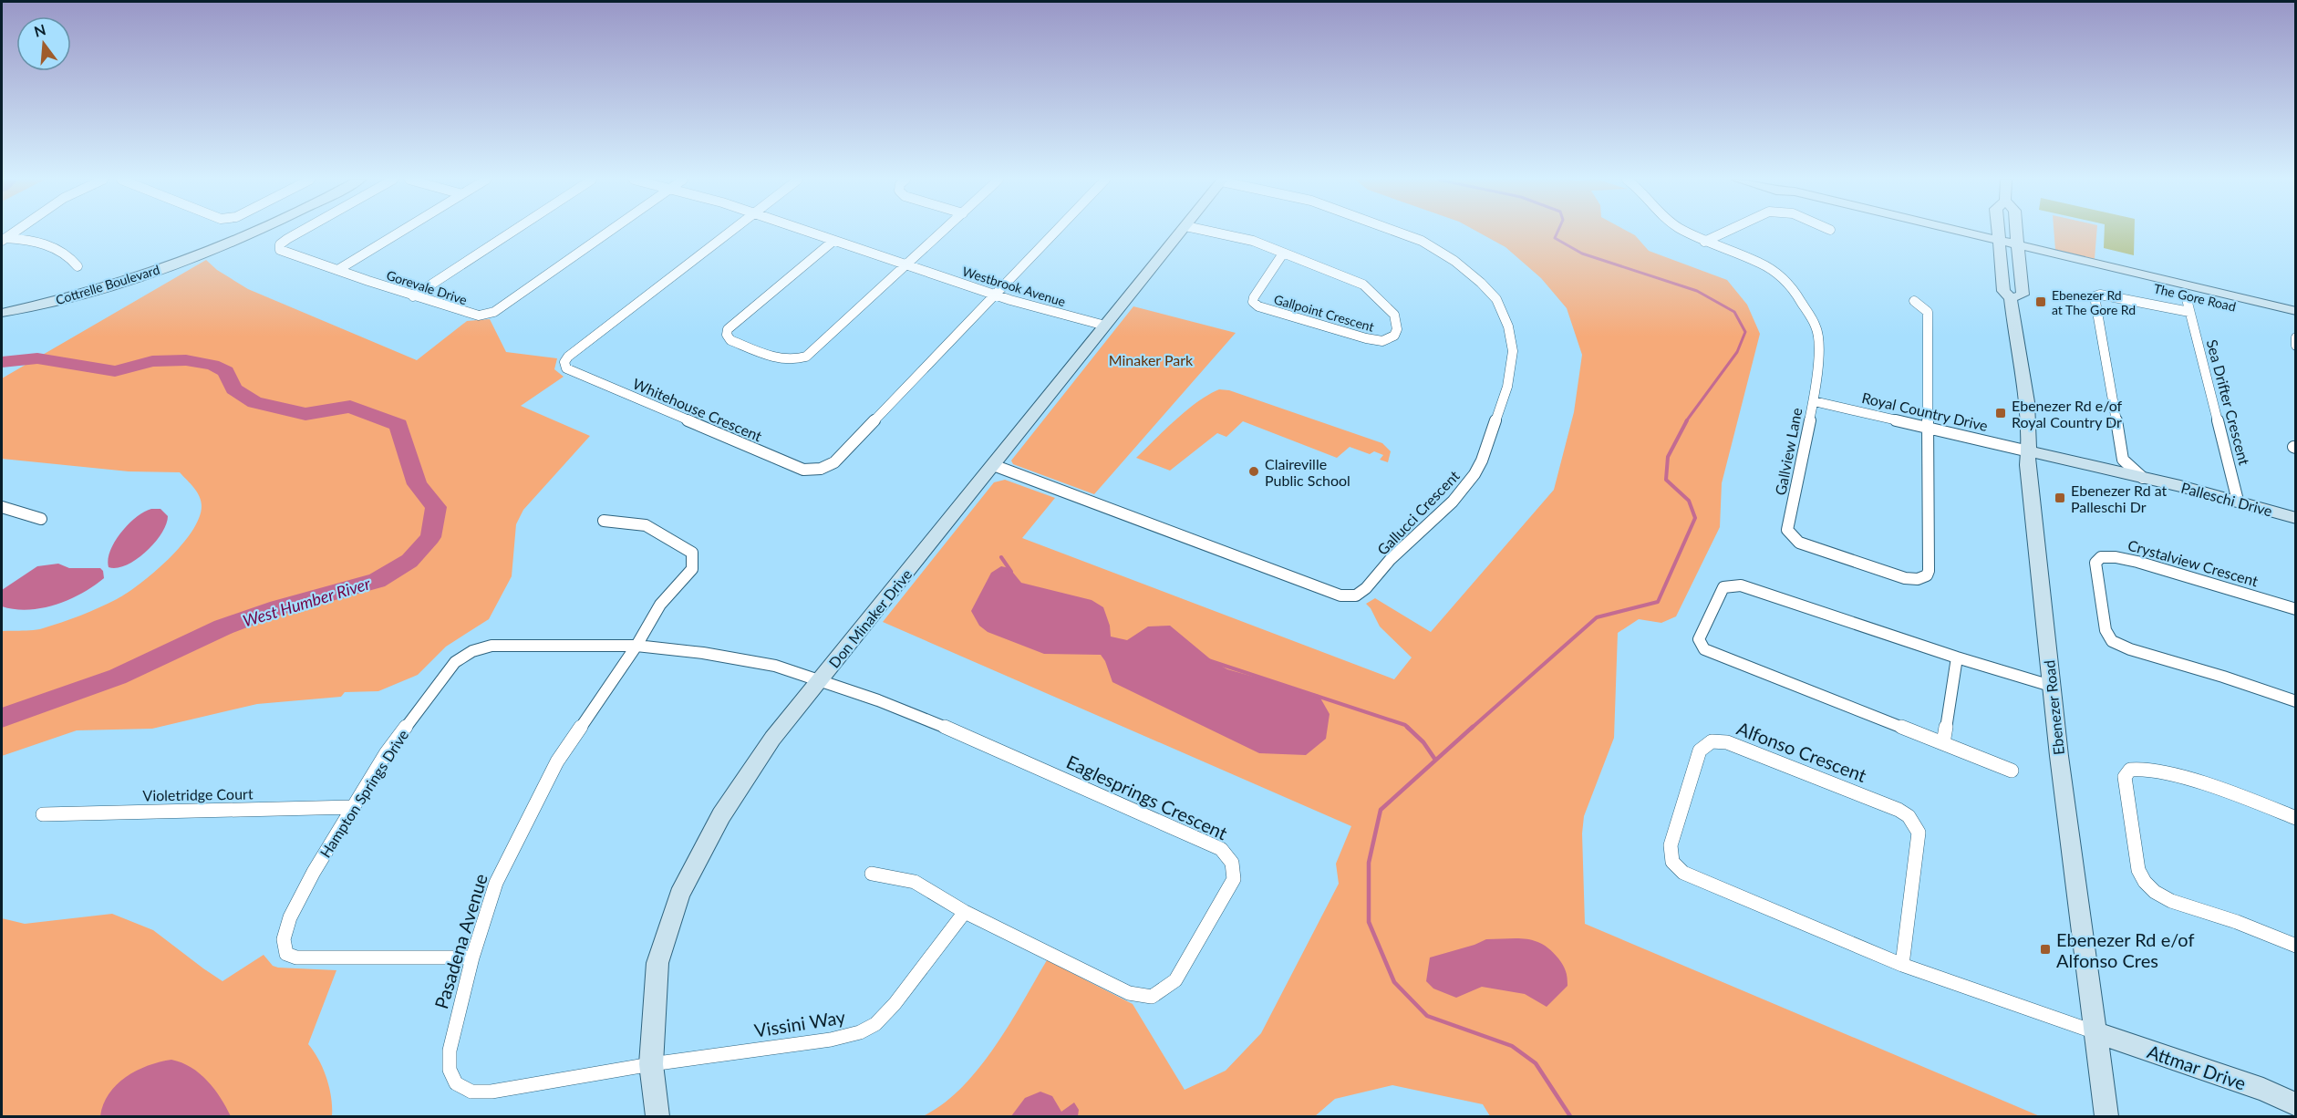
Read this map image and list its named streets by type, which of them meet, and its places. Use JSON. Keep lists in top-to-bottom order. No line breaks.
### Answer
{"streets":{"main road":["Cottrelle Boulevard","The Gore Road","Palleschi Drive","Don Minaker Drive","Ebenezer Road","Attmar Drive"],"street":["Westbrook Avenue","Gorevale Drive","Gallpoint Crescent","Sea Drifter Crescent","Whitehouse Crescent","Royal Country Drive","Gallview Lane","Gallucci Crescent","Crystalview Crescent","Alfonso Crescent","Hampton Springs Drive","Violetridge Court","Eaglesprings Crescent","Pasadena Avenue","Vissini Way"]},"crossings":[["Westbrook Avenue","Whitehouse Crescent"],["Westbrook Avenue","Don Minaker Drive"],["The Gore Road","Sea Drifter Crescent"],["The Gore Road","Ebenezer Road"],["Sea Drifter Crescent","Palleschi Drive"],["Royal Country Drive","Gallview Lane"],["Royal Country Drive","Palleschi Drive"],["Royal Country Drive","Ebenezer Road"],["Palleschi Drive","Ebenezer Road"],["Gallucci Crescent","Don Minaker Drive"],["Don Minaker Drive","Hampton Springs Drive"],["Don Minaker Drive","Eaglesprings Crescent"],["Don Minaker Drive","Pasadena Avenue"],["Don Minaker Drive","Vissini Way"],["Ebenezer Road","Alfonso Crescent"],["Ebenezer Road","Attmar Drive"],["Alfonso Crescent","Attmar Drive"],["Hampton Springs Drive","Violetridge Court"],["Hampton Springs Drive","Eaglesprings Crescent"],["Hampton Springs Drive","Pasadena Avenue"],["Eaglesprings Crescent","Vissini Way"],["Pasadena Avenue","Vissini Way"]],"water":["West Humber River"],"parks":["Minaker Park"],"places":{"transit":["Ebenezer Rd at The Gore Rd","Ebenezer Rd e/of Royal Country Dr","Ebenezer Rd at Palleschi Dr","Ebenezer Rd e/of Alfonso Cres"],"other":["Claireville Public School"]},"north":"top"}
